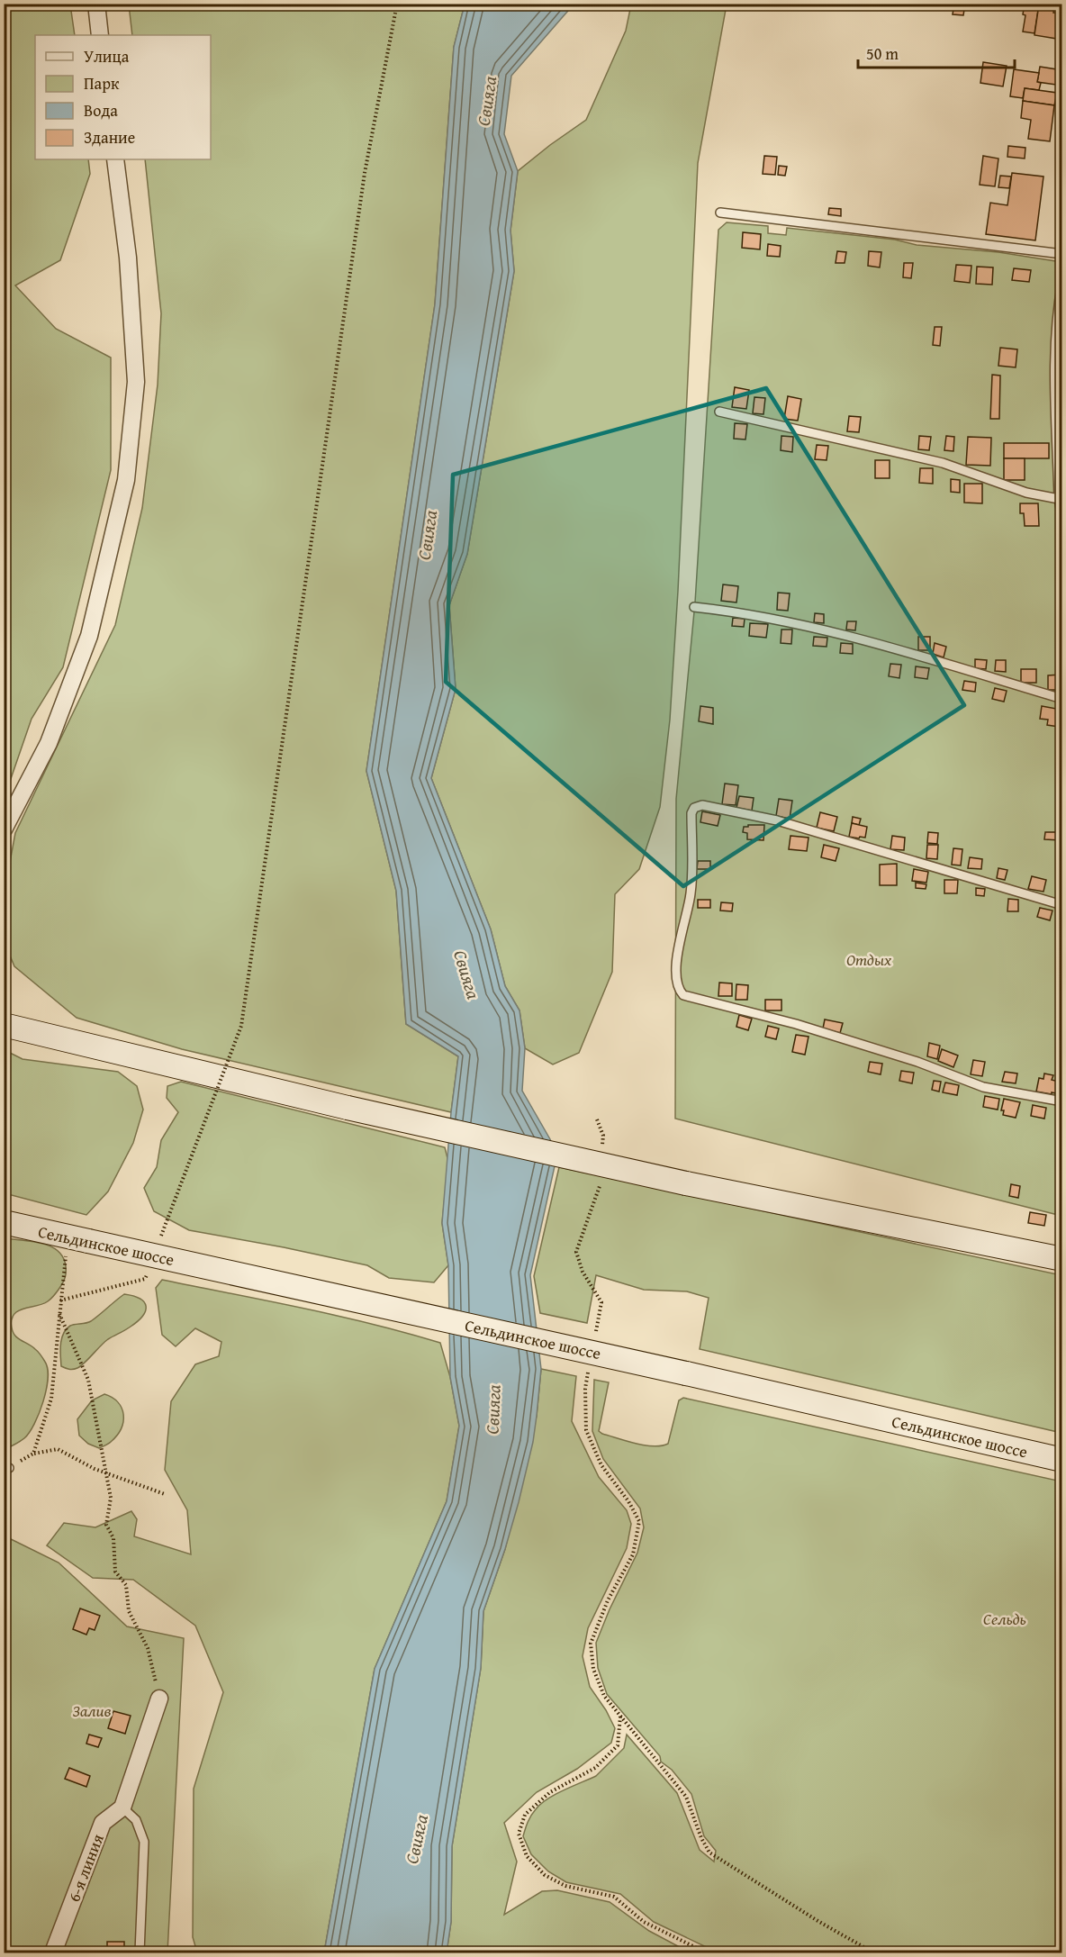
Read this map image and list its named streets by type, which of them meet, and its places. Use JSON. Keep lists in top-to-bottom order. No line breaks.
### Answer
{"streets":{"main road":["Сельдинское шоссе"],"street":["6-я линия"]},"water":["Свияга"],"parks":["Отдых","Сельдь","Залив"],"legend":["Улица","Парк","Вода","Здание"],"scale_bar":"50 m"}
